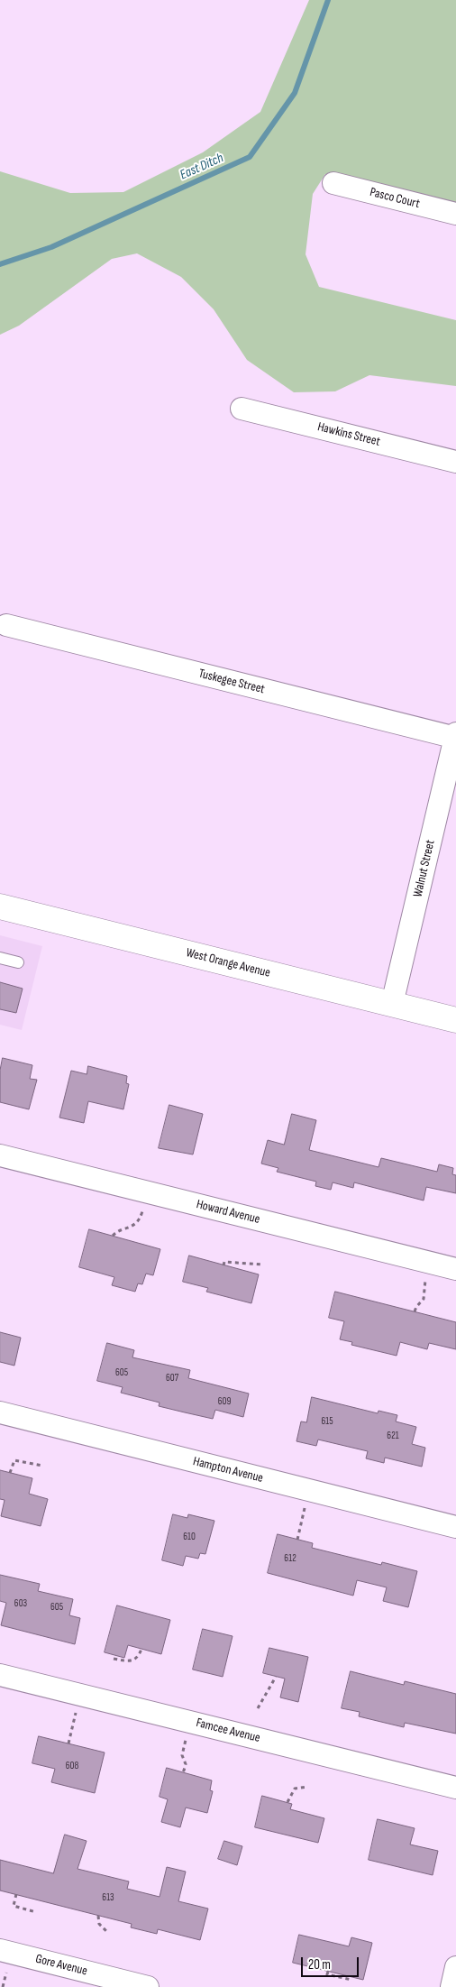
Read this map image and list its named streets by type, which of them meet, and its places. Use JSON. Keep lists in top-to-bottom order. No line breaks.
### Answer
{"streets":{"main road":["West Orange Avenue"],"street":["Pasco Court","Hawkins Street","Tuskegee Street","Walnut Street","Howard Avenue","Hampton Avenue","Famcee Avenue","Gore Avenue"]},"crossings":[["Tuskegee Street","Walnut Street"],["Walnut Street","West Orange Avenue"]],"water":["East Ditch"],"house_numbers":["605","607","609","615","621","610","612","603","605","608","613"],"scale_bar":"20 m"}
